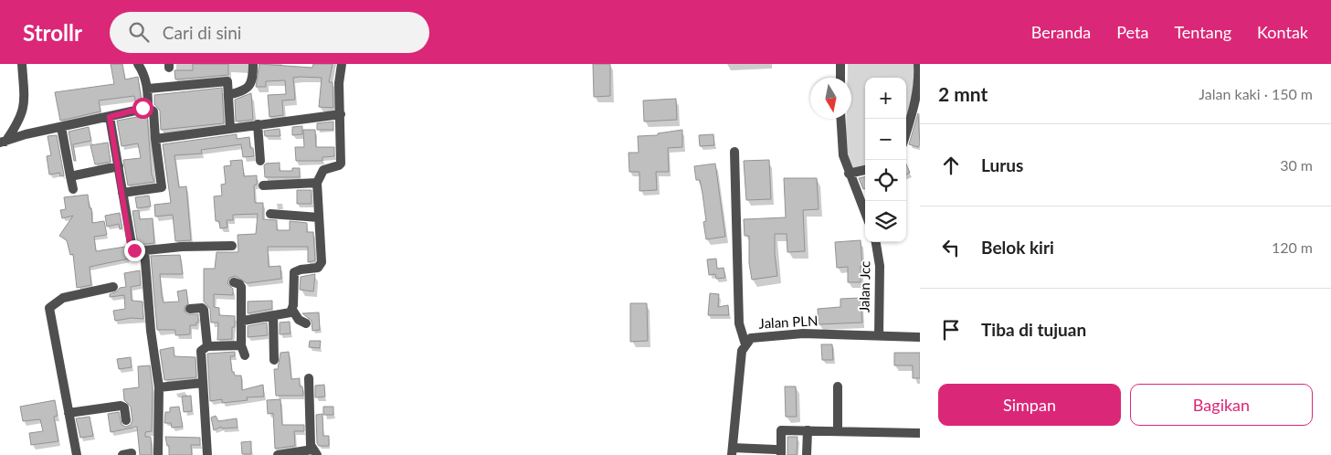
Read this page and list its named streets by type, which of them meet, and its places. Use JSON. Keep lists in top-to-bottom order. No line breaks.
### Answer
{"streets":{"street":["Jalan Jcc","Jalan PLN"]},"crossings":[["Jalan Jcc","Jalan PLN"]],"north":"bottom","page":{"header":"Strollr","search":"Cari di sini","nav":["Beranda","Peta","Tentang","Kontak"],"heading":["2 mnt","Jalan kaki · 150 m"],"map_buttons":["+","−"],"list":[["Lurus","30 m"],["Belok kiri","120 m"],"Tiba di tujuan"],"buttons":["Simpan","Bagikan"]}}
